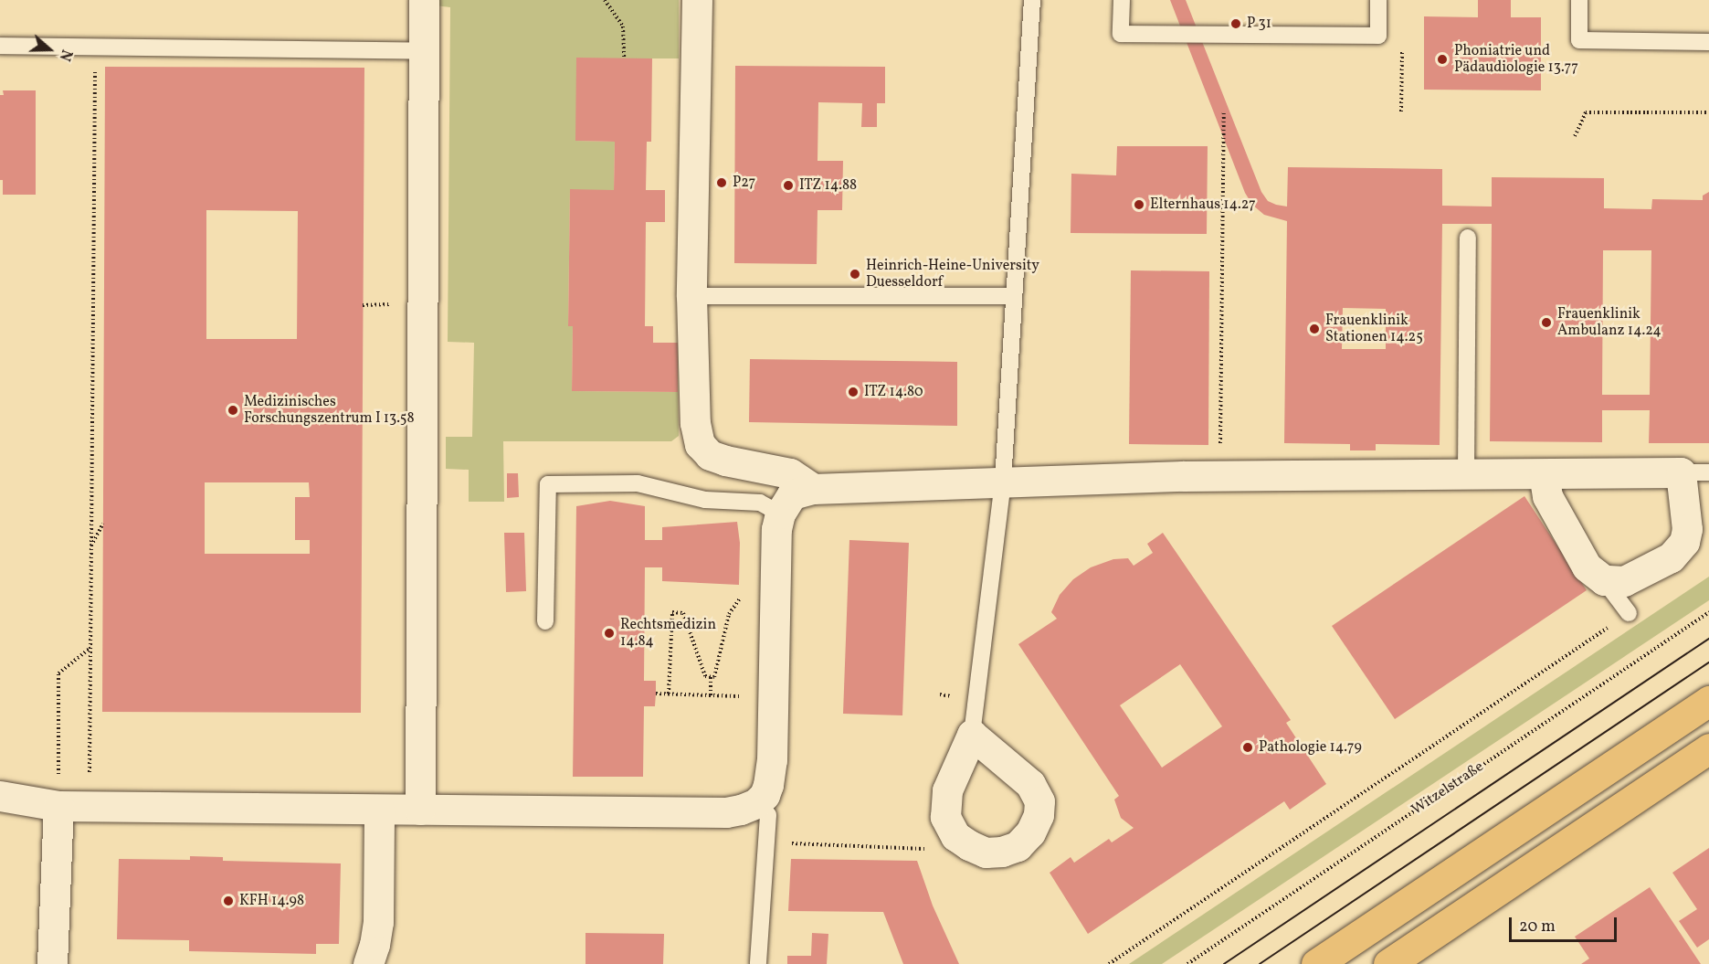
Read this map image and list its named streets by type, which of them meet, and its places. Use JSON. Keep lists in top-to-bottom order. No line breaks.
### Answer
{"streets":{"path":["Witzelstraße"]},"places":["P 31","Phoniatrie und Pädaudiologie 13.77","P27","ITZ 14.88","Elternhaus 14.27","Heinrich-Heine-University Duesseldorf","Frauenklinik Ambulanz 14.24","Frauenklinik Stationen 14.25","ITZ 14.80","Medizinisches Forschungszentrum I 13.58","Rechtsmedizin 14.84","Pathologie 14.79","KFH 14.98"],"scale_bar":"20 m","north":"right"}
